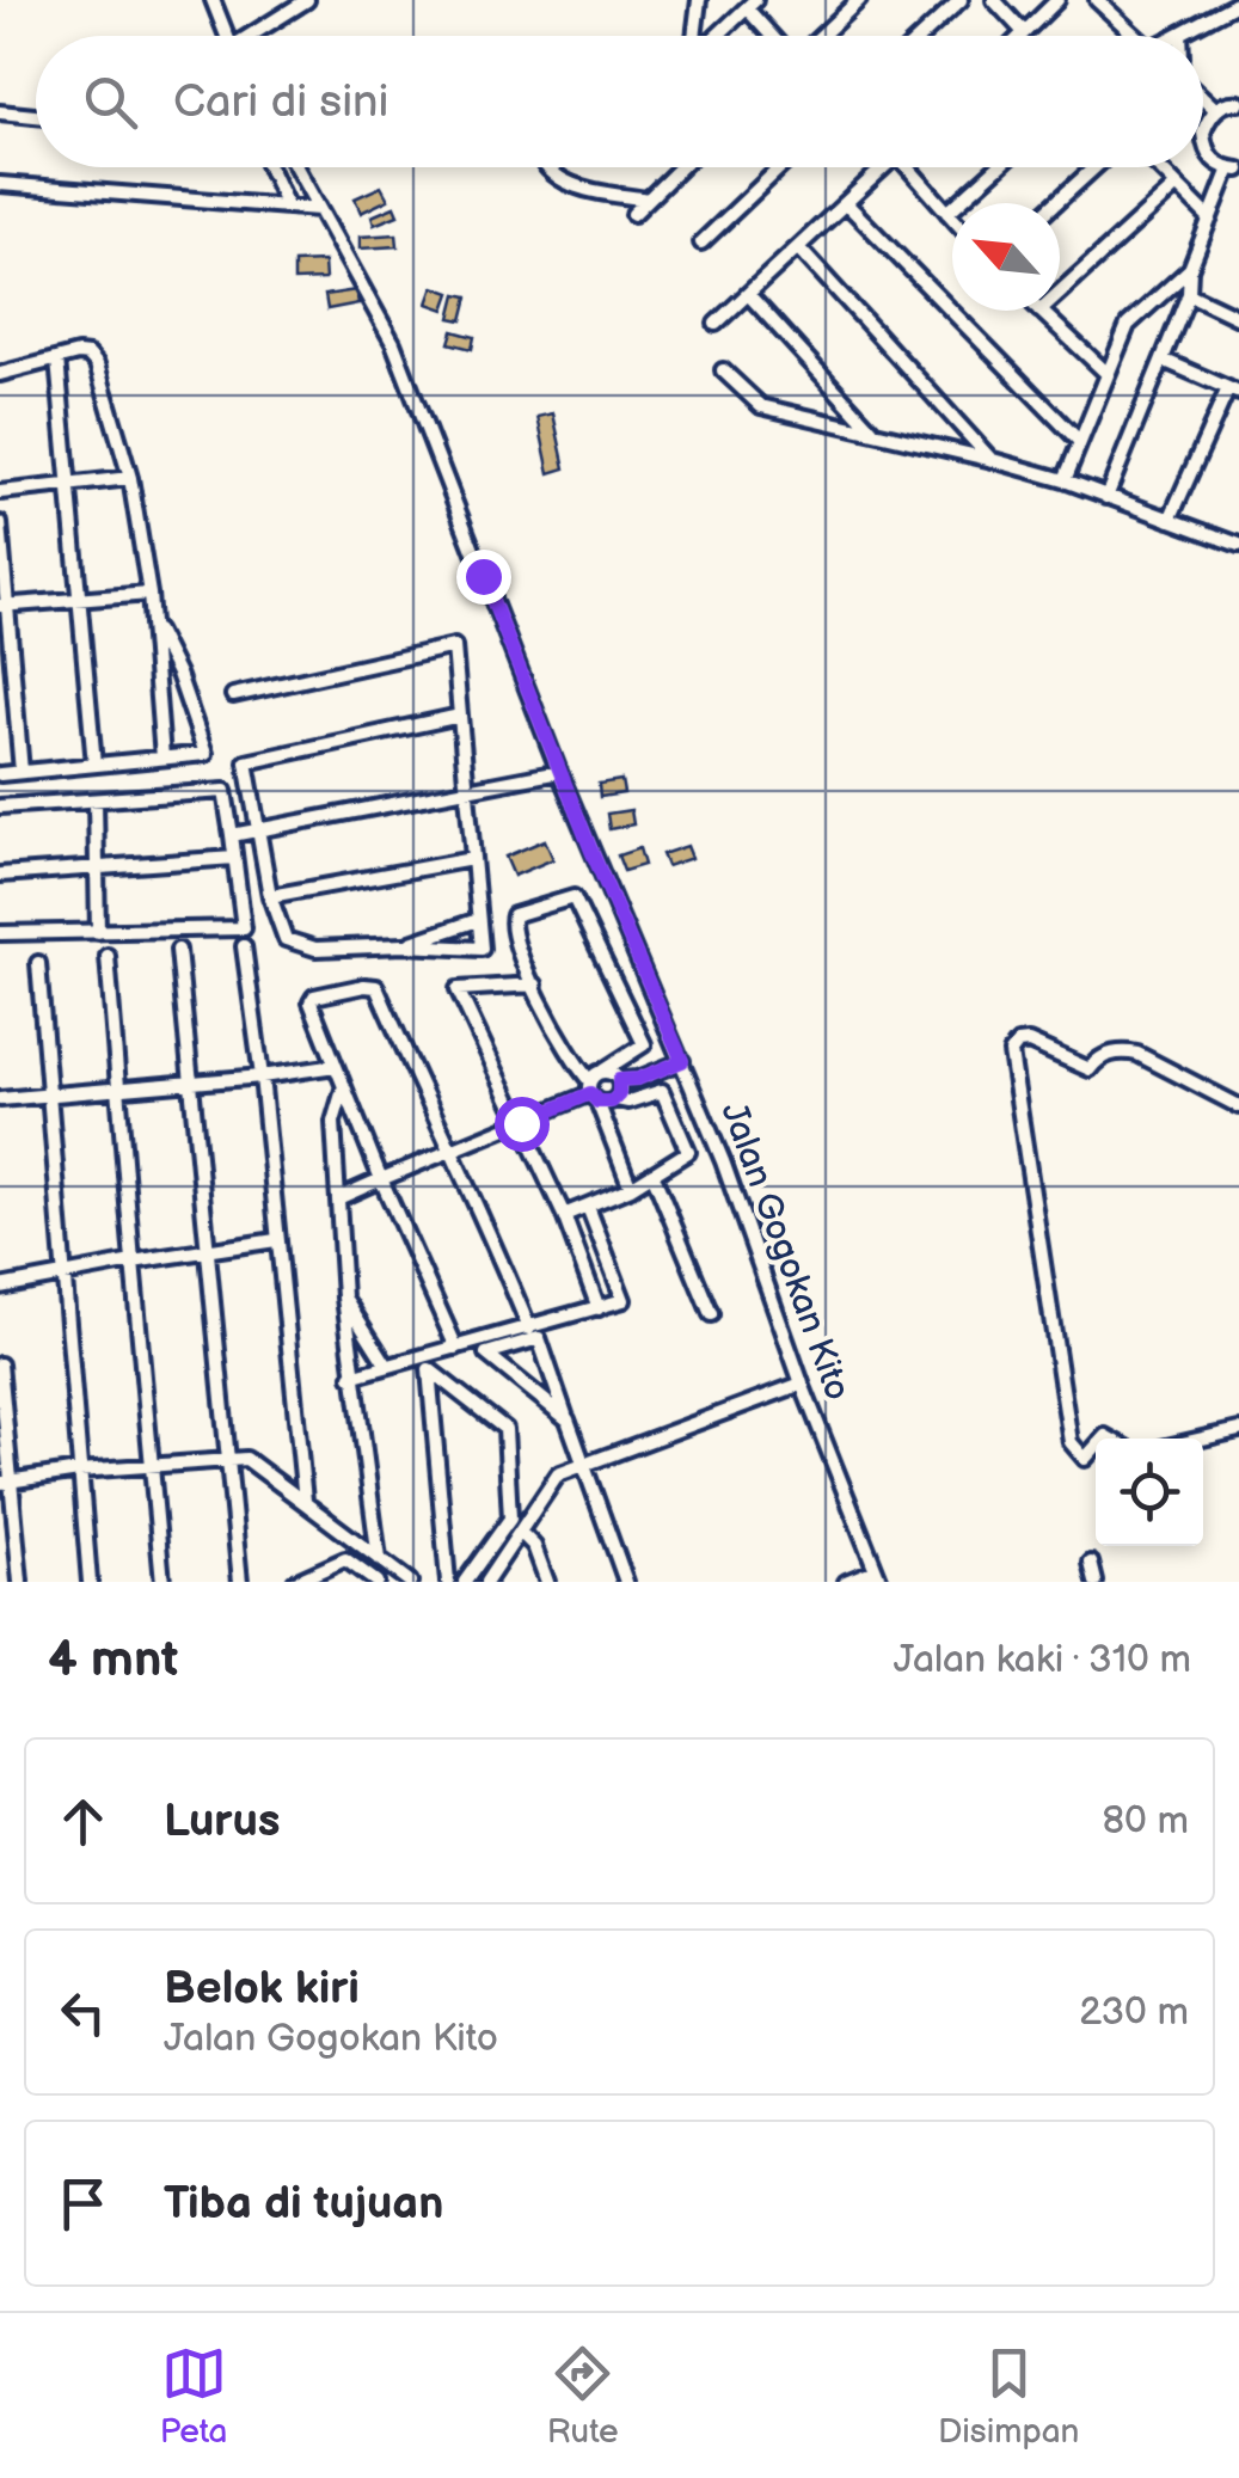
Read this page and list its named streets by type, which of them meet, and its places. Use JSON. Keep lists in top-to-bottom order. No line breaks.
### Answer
{"streets":{"street":["Jalan Gogokan Kito"]},"north":"top left","page":{"search":"Cari di sini","heading":["4 mnt","Jalan kaki · 310 m"],"list":[["Lurus","80 m"],["Belok kiri","Jalan Gogokan Kito","230 m"],"Tiba di tujuan"],"nav":["Peta","Rute","Disimpan"]}}
